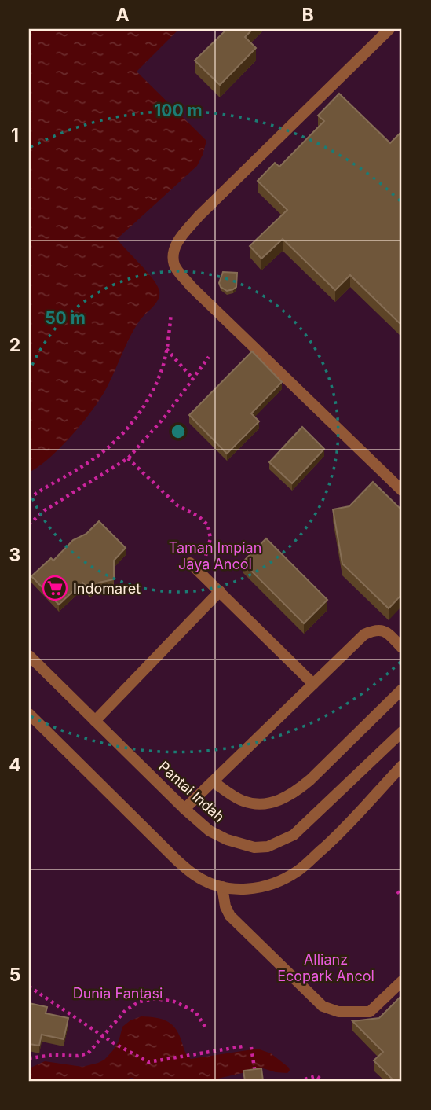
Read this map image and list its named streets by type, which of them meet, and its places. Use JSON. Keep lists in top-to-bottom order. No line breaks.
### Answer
{"streets":{"street":["Pantai Indah"]},"parks":["Taman Impian Jaya Ancol","Allianz Ecopark Ancol","Dunia Fantasi"],"places":{"supermarket":["Indomaret"]},"grid":{"columns":["A","B"],"rows":["1","2","3","4","5"]},"rings":["100 m","50 m"]}
